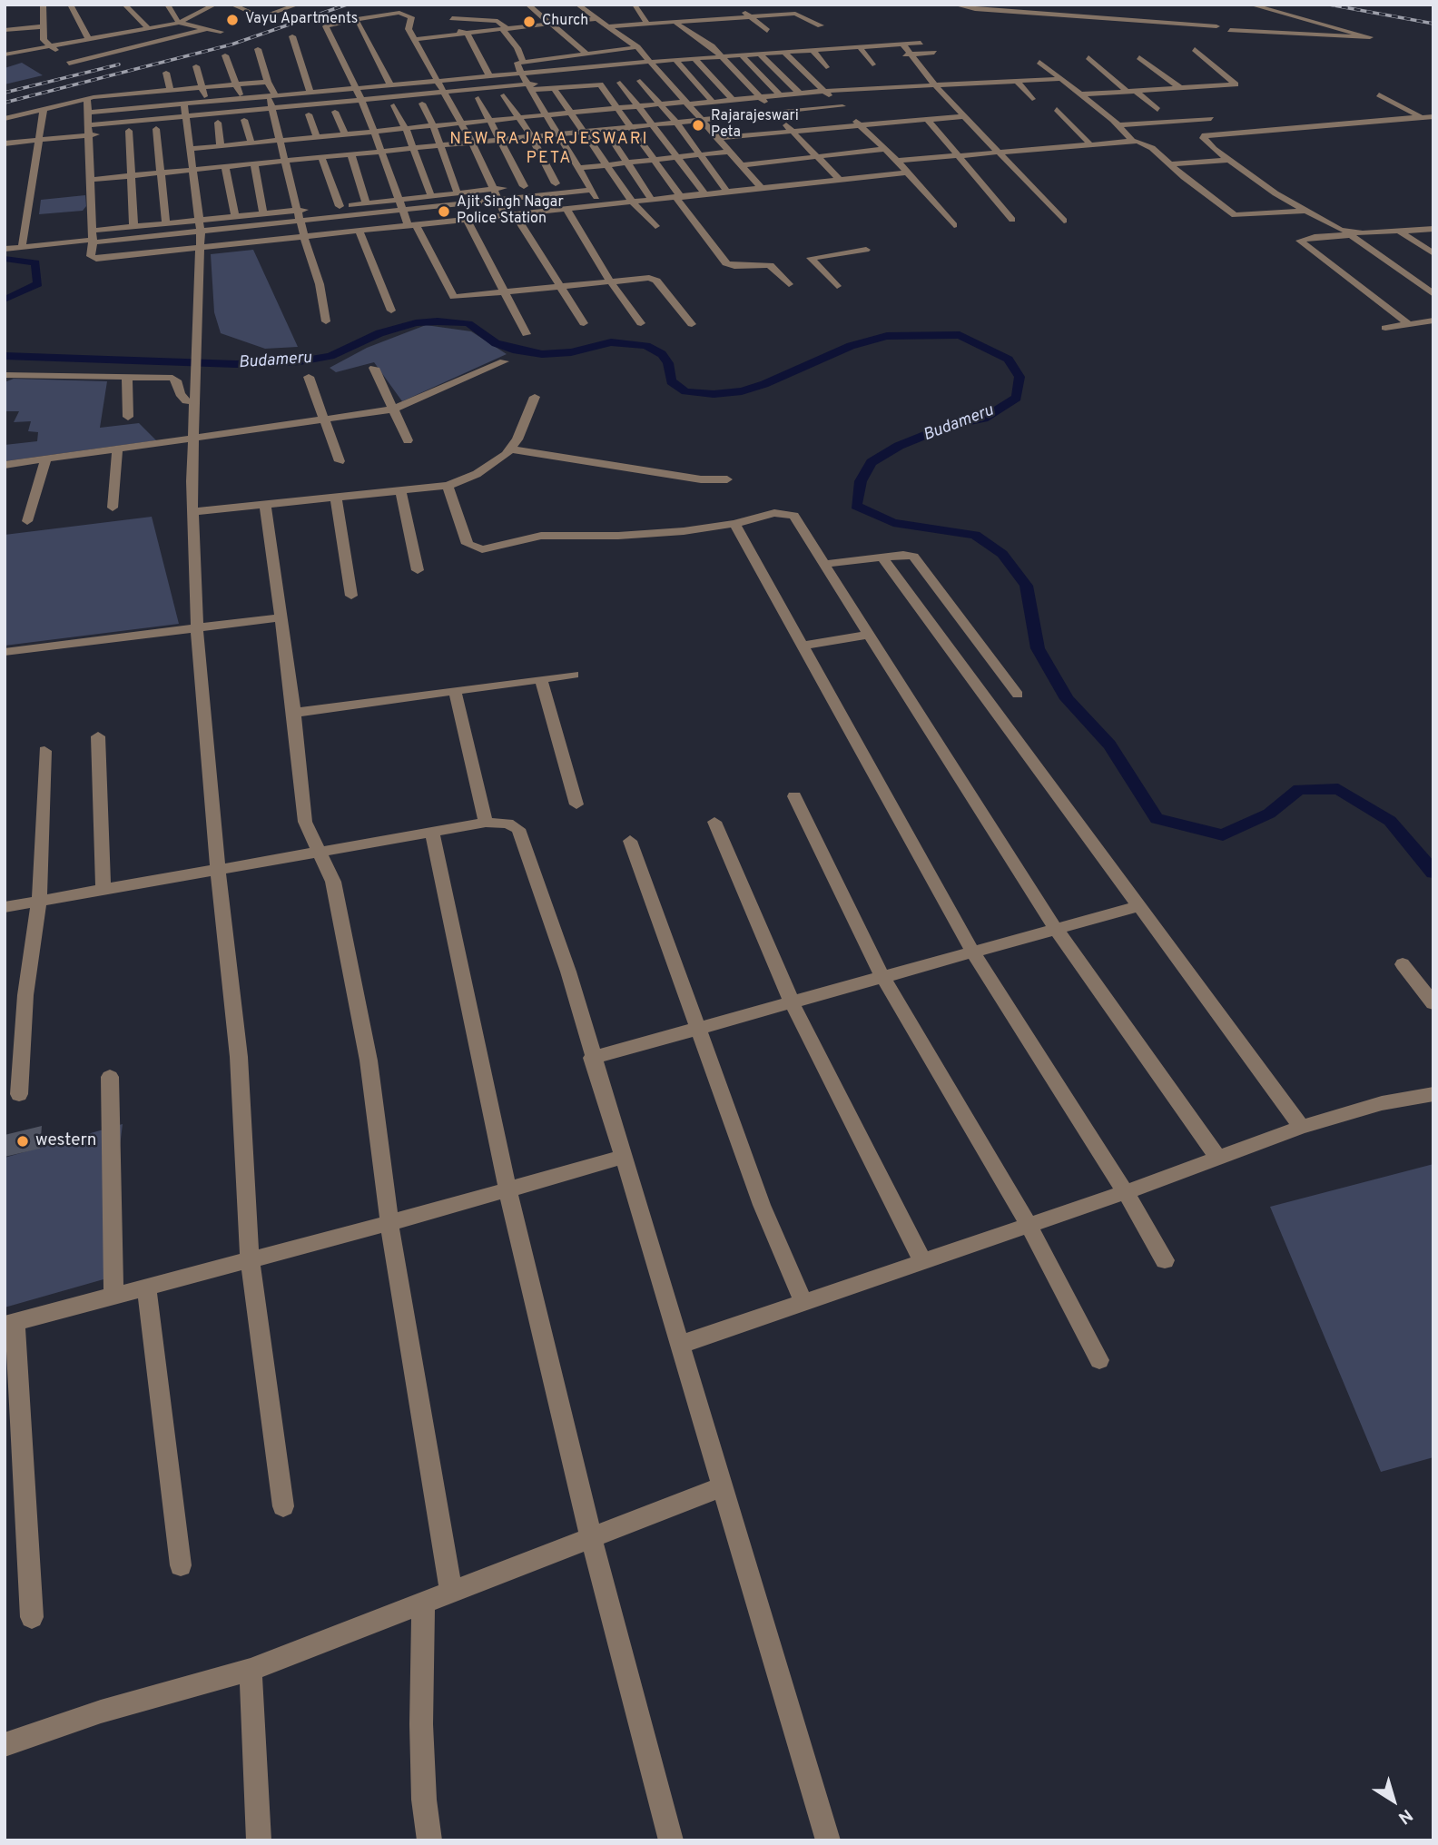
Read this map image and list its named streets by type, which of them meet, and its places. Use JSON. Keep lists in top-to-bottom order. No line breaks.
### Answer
{"districts":["NEW RAJARAJESWARI PETA"],"water":["Budameru"],"places":["Vayu Apartments","Church","Rajarajeswari Peta","Ajit Singh Nagar Police Station","western"],"north":"bottom right"}
